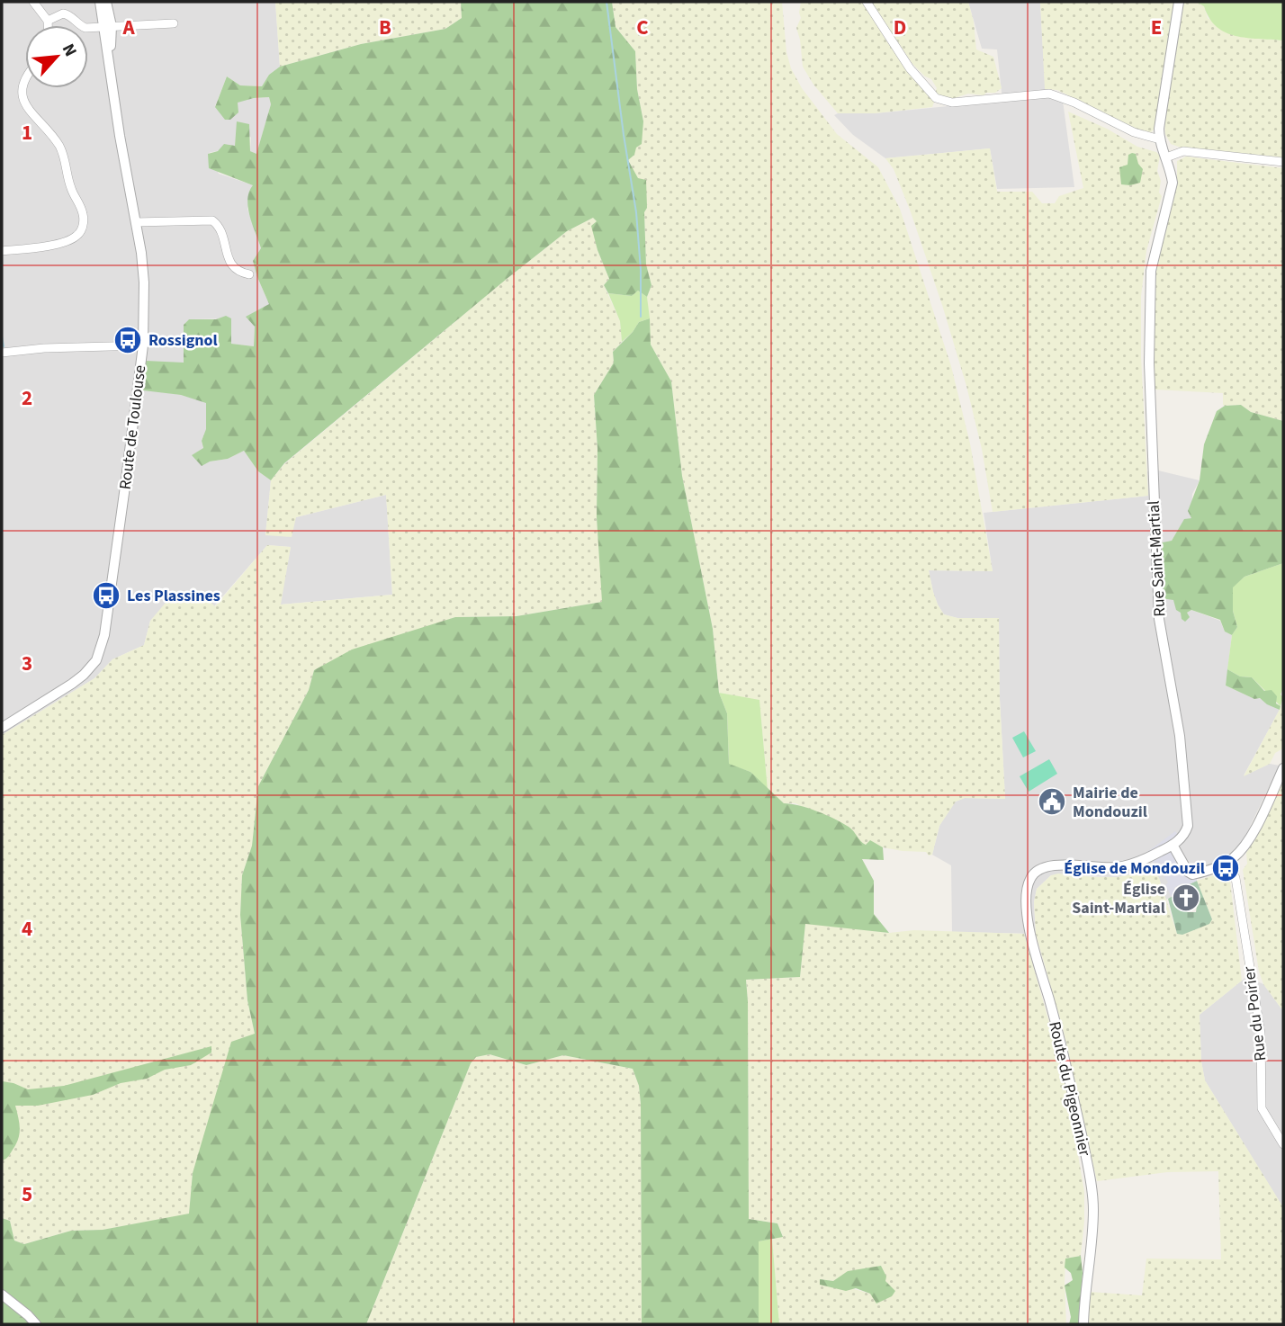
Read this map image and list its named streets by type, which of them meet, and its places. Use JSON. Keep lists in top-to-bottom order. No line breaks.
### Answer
{"streets":{"street":["Route de Toulouse","Rue Saint-Martial","Rue du Poirier","Route du Pigeonnier"]},"crossings":[["Rue Saint-Martial","Route du Pigeonnier"]],"places":{"bus stop":["Rossignol","Les Plassines","Église de Mondouzil"],"public building":["Mairie de Mondouzil"],"church":["Église Saint-Martial"]},"north":"top right","grid":{"columns":["A","B","C","D","E"],"rows":["1","2","3","4","5"]}}
